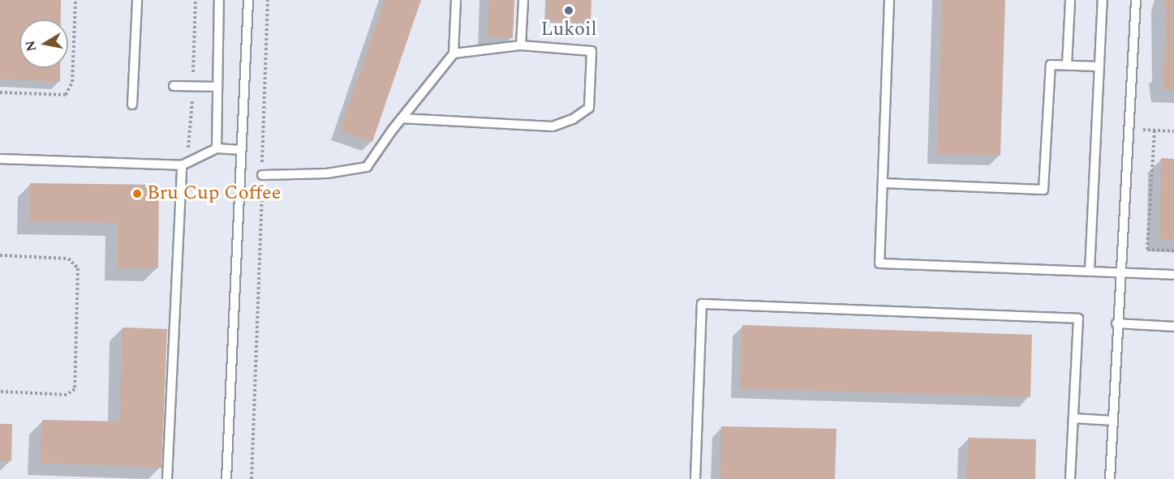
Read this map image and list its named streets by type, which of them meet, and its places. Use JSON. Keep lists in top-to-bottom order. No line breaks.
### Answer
{"places":["Lukoil","Bru Cup Coffee"],"north":"left"}
